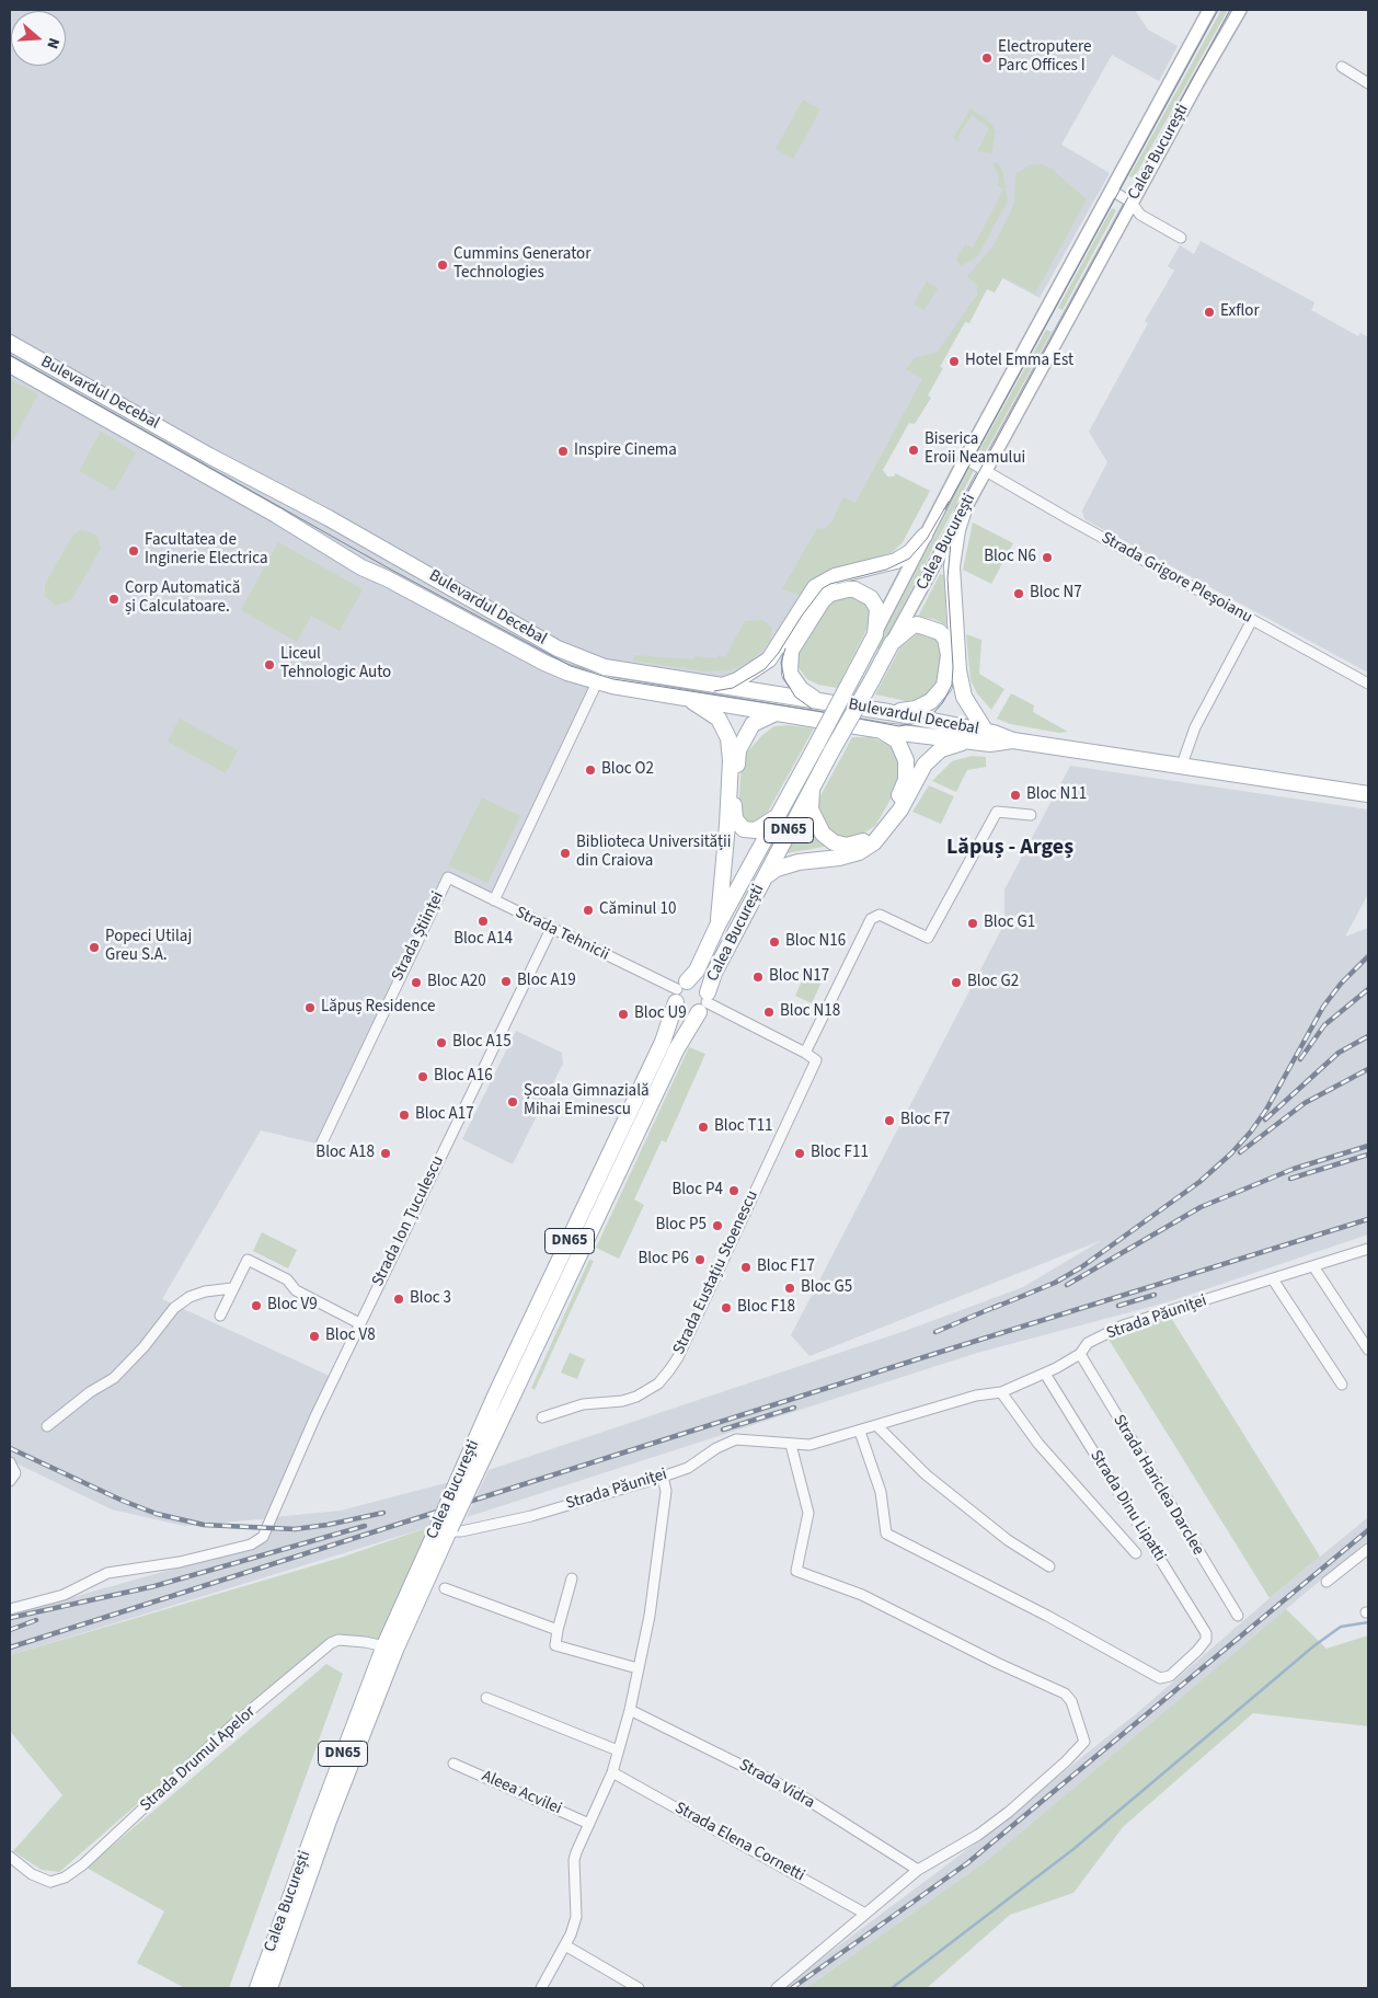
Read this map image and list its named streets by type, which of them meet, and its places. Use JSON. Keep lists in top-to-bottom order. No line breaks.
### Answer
{"streets":{"main road":["Calea București","Bulevardul Decebal","DN65"],"street":["Strada Grigore Pleșoianu","Strada Tehnicii","Strada Științei","Strada Ion Țuculescu","Strada Eustațiu Stoenescu","Strada Păuniței","Strada Hariclea Darclee","Strada Dinu Lipatti","Strada Drumul Apelor","Strada Vidra","Aleea Acvilei","Strada Elena Cornetti"]},"crossings":[["Calea București","Strada Grigore Pleșoianu"],["Calea București","Strada Tehnicii"],["Calea București","Strada Păuniței"],["Calea București","Strada Drumul Apelor"],["Strada Tehnicii","Strada Științei"],["Strada Tehnicii","Strada Ion Țuculescu"],["Strada Păuniței","Strada Hariclea Darclee"],["Strada Păuniței","Strada Dinu Lipatti"]],"districts":["Lăpuș - Argeș"],"places":["Electroputere Parc Offices I","Cummins Generator Technologies","Exflor","Hotel Emma Est","Biserica Eroii Neamului","Inspire Cinema","Facultatea de Inginerie Electrica","Bloc N6","Bloc N7","Corp Automatică și Calculatoare.","Liceul Tehnologic Auto","Bloc O2","Bloc N11","Biblioteca Universității din Craiova","Căminul 10","Bloc A14","Bloc G1","Bloc N16","Popeci Utilaj Greu S.A.","Bloc N17","Bloc A19","Bloc A20","Bloc G2","Lăpuș Residence","Bloc N18","Bloc U9","Bloc A15","Bloc A16","Școala Gimnazială Mihai Eminescu","Bloc A17","Bloc F7","Bloc T11","Bloc A18","Bloc F11","Bloc P4","Bloc P5","Bloc P6","Bloc F17","Bloc G5","Bloc 3","Bloc V9","Bloc F18","Bloc V8"],"north":"right"}
